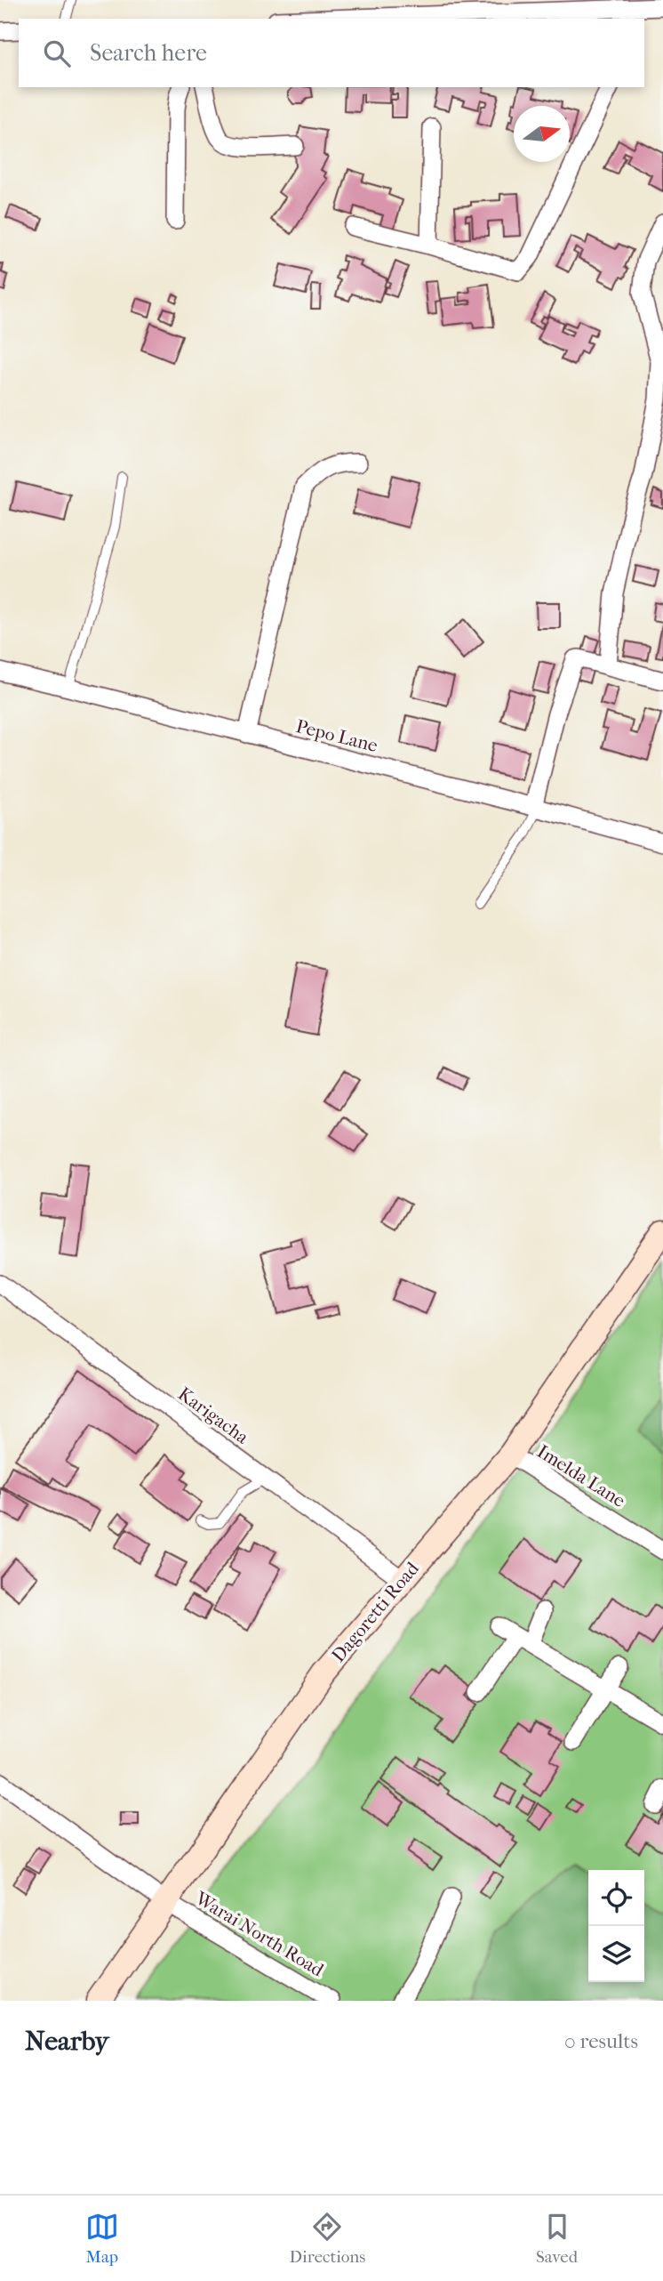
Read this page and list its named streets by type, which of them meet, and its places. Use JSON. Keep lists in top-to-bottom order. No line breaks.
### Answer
{"streets":{"main road":["Dagoretti Road"],"street":["Pepo Lane","Karigacha","Imelda Lane","Warai North Road"]},"crossings":[["Karigacha","Dagoretti Road"],["Imelda Lane","Dagoretti Road"],["Dagoretti Road","Warai North Road"]],"north":"right","page":{"search":"Search here","heading":["Nearby","0 results"],"nav":["Map","Directions","Saved"]}}
